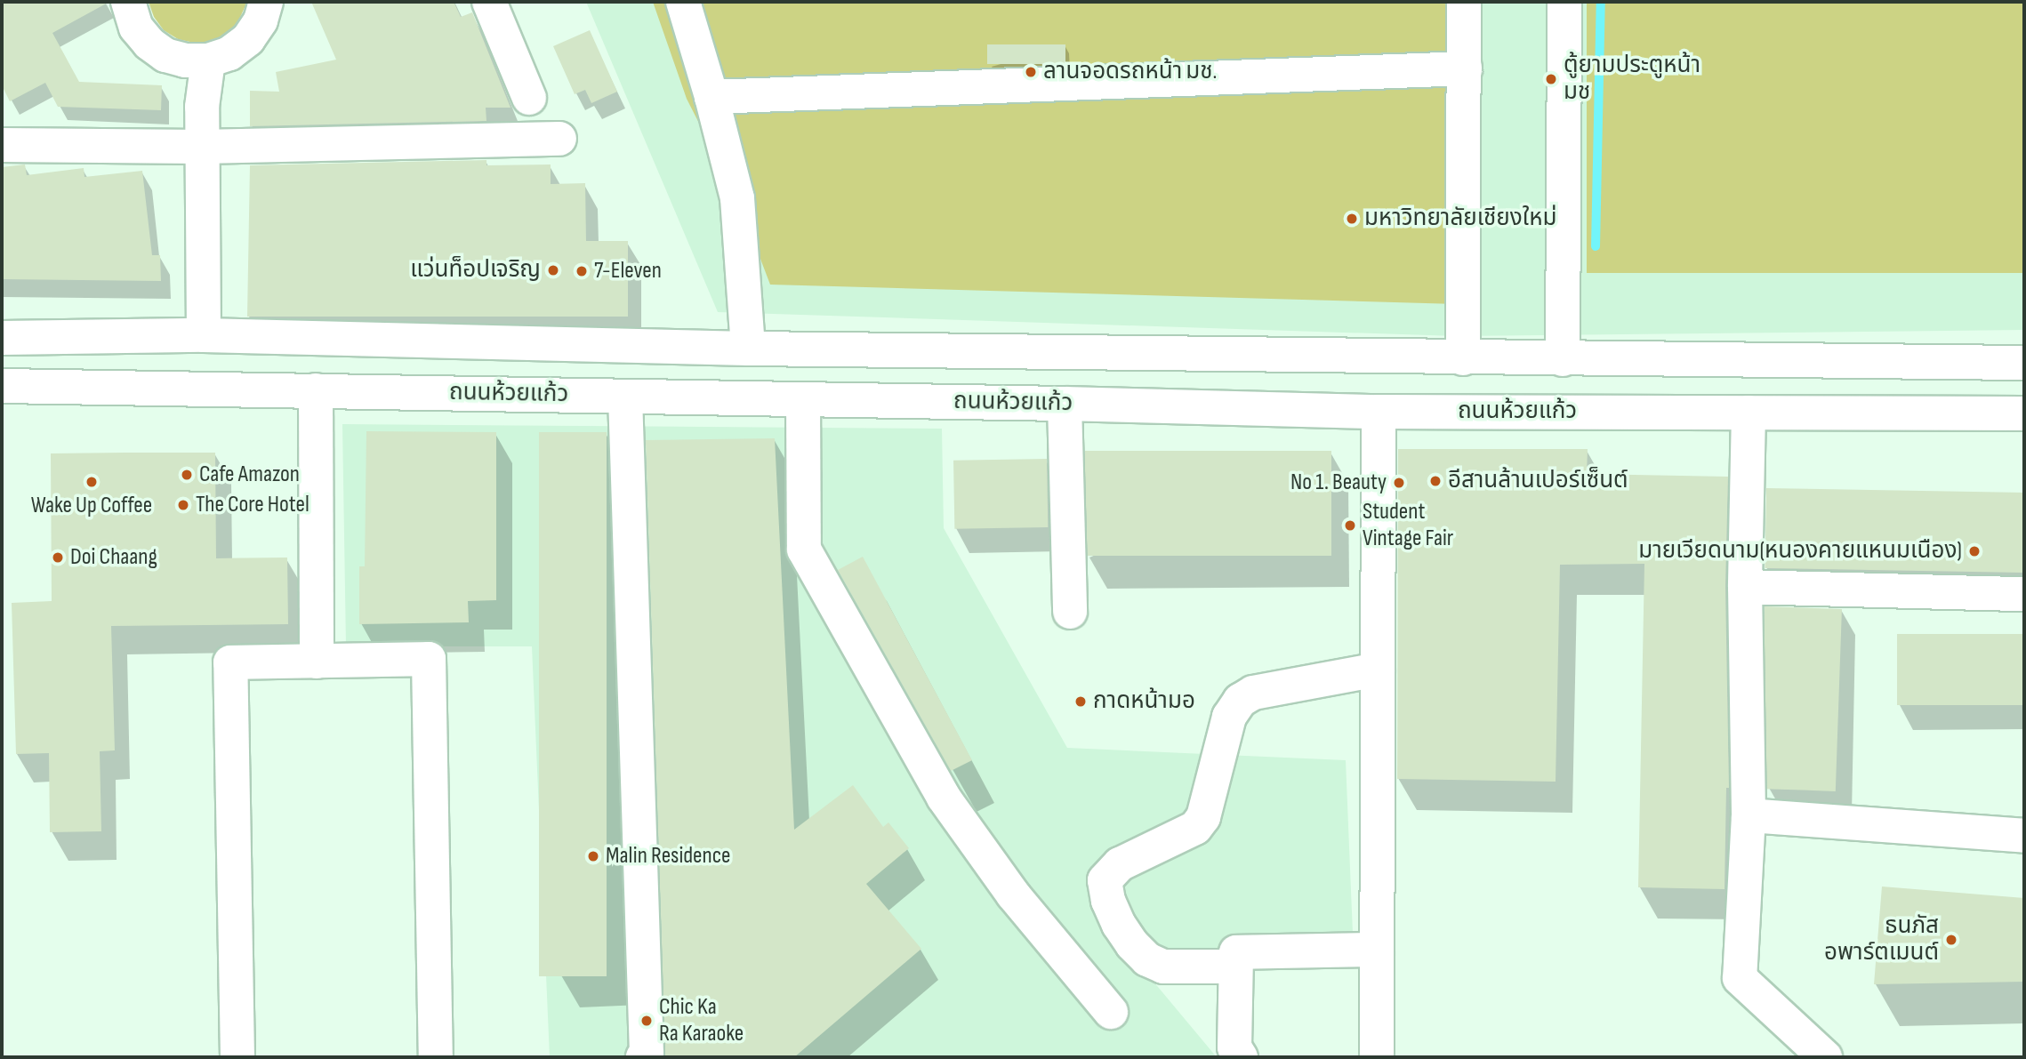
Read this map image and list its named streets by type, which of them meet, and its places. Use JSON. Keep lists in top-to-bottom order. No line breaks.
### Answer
{"streets":{"main road":["ถนนห้วยแก้ว"]},"places":["ลานจอดรถหน้า มช.","ตู้ยามประตูหน้า มช","มหาวิทยาลัยเชียงใหม่","แว่นท็อปเจริญ","7-Eleven","Cafe Amazon","อีสานล้านเปอร์เซ็นต์","Wake Up Coffee","No 1. Beauty","The Core Hotel","Student Vintage Fair","มายเวียดนาม(หนองคายแหนมเนือง)","Doi Chaang","กาดหน้ามอ","Malin Residence","ธนภัส อพาร์ตเมนต์","Chic Ka Ra Karaoke"]}
